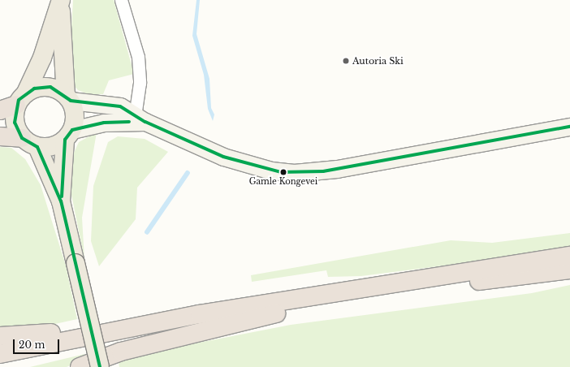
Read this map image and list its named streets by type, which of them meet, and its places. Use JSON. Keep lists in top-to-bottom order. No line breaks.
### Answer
{"places":["Autoria Ski","Gamle Kongevei"],"scale_bar":"20 m"}
